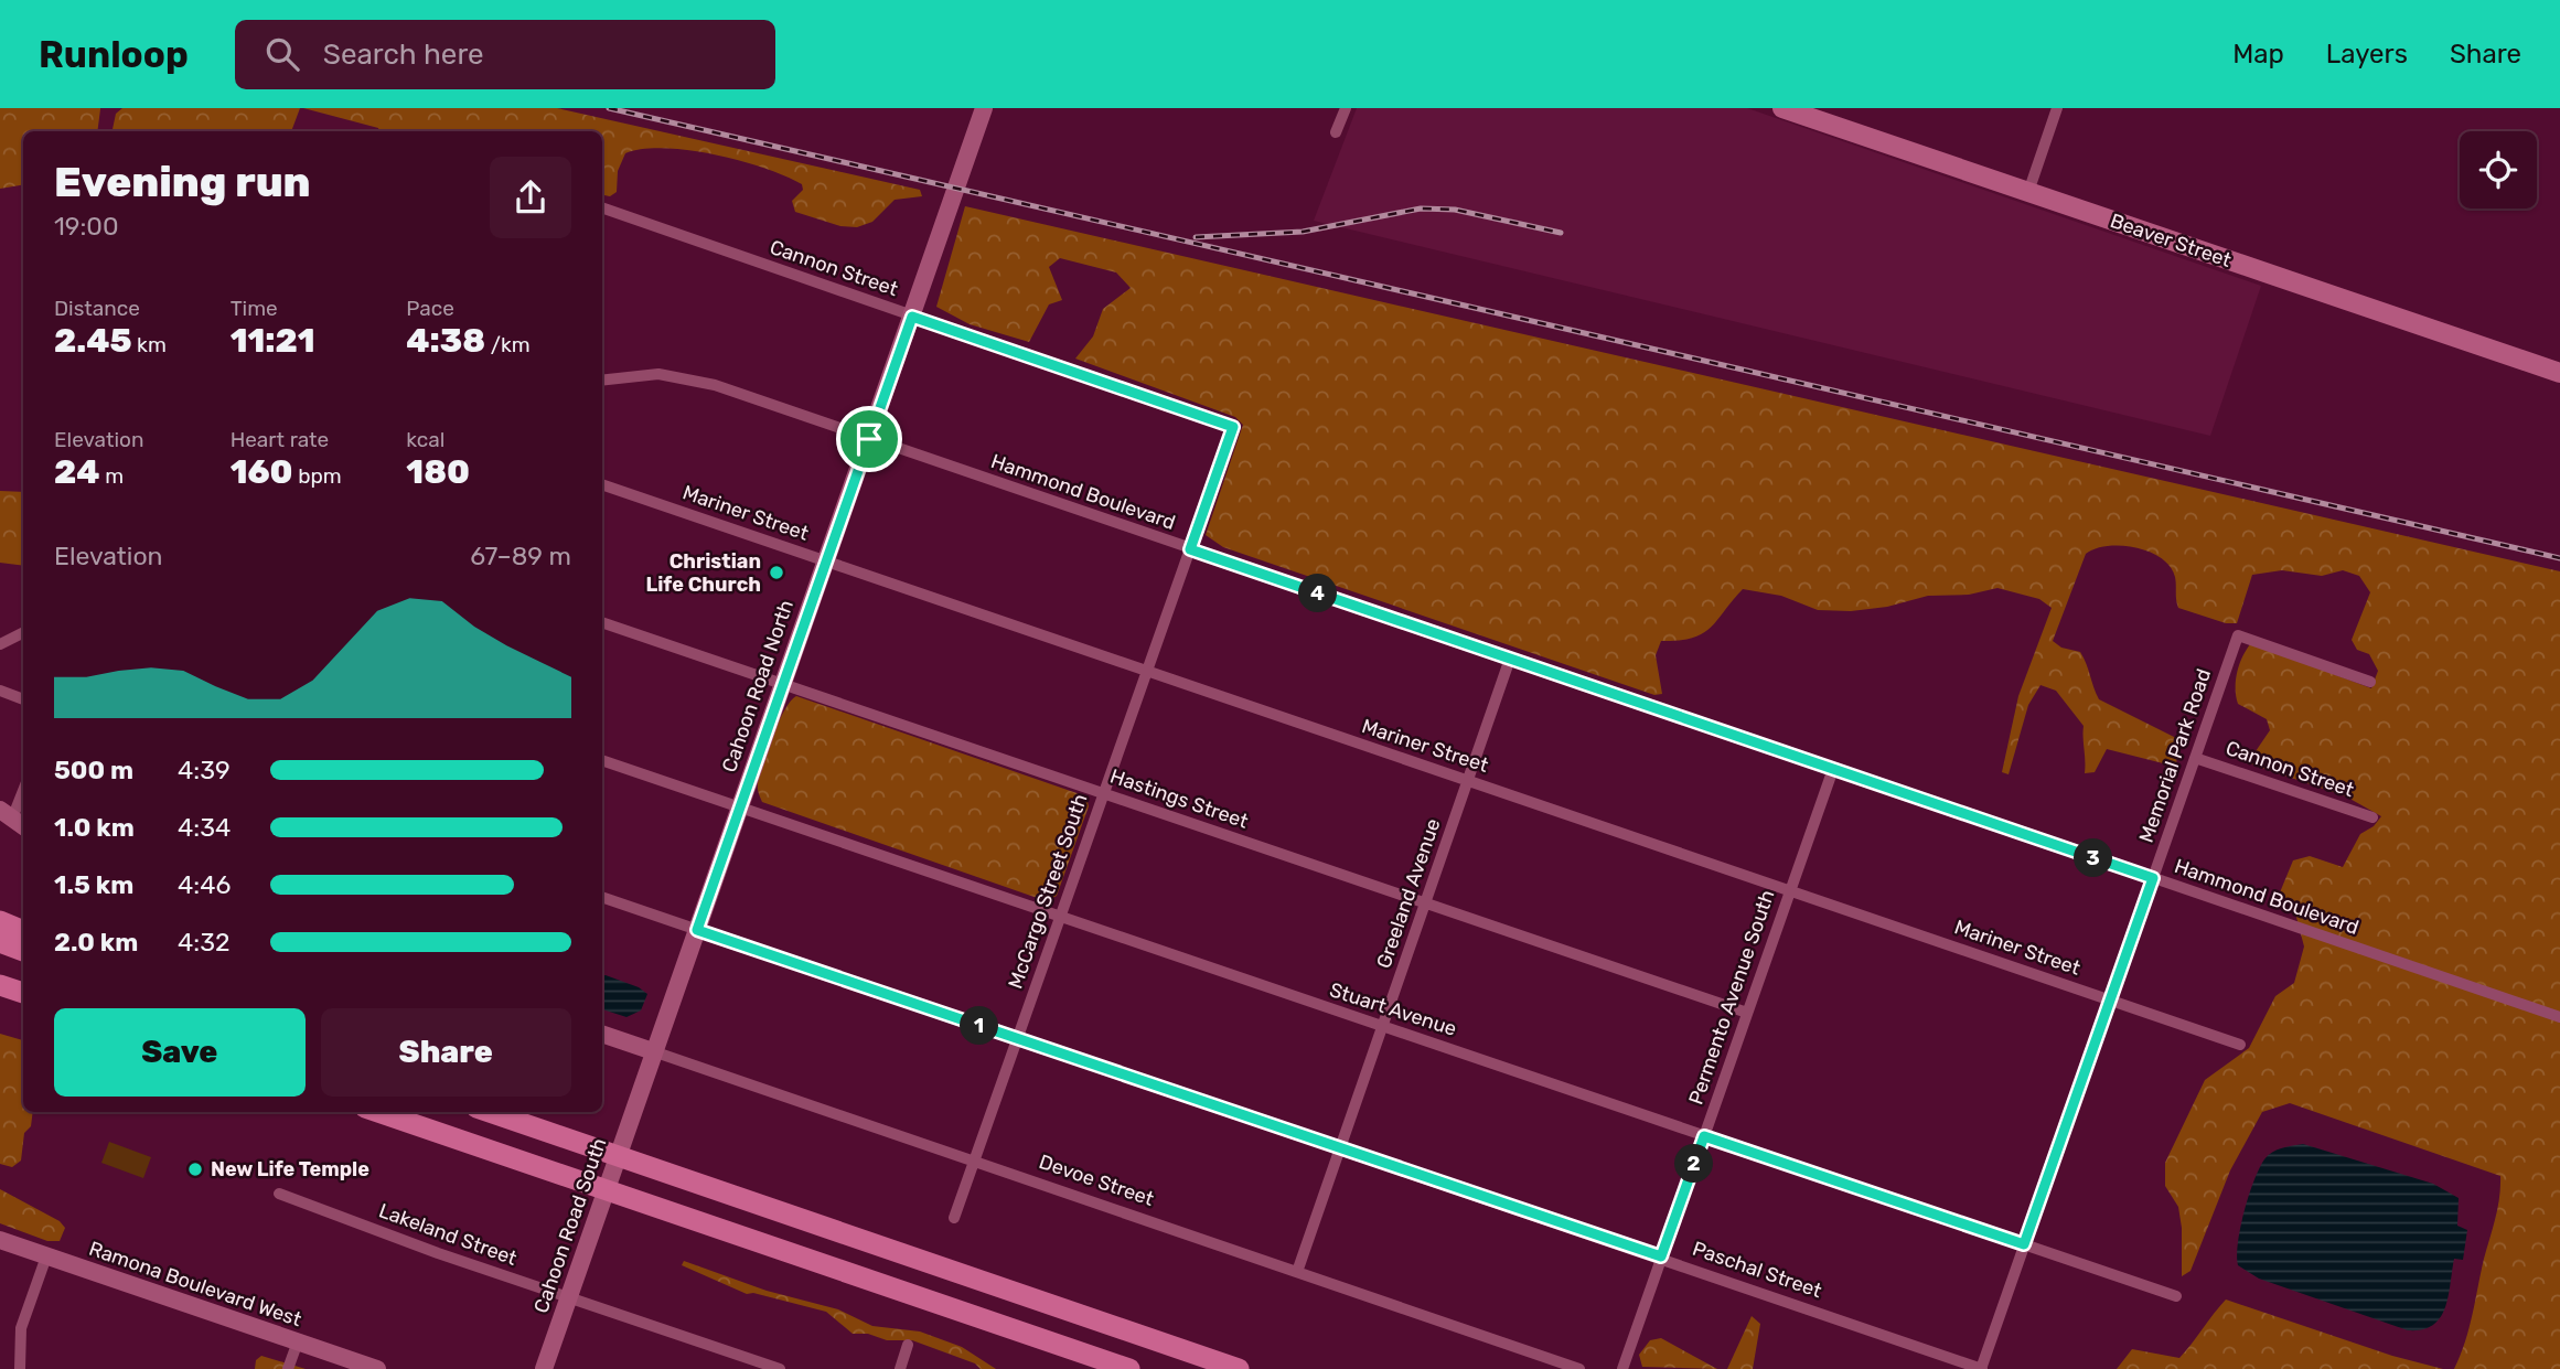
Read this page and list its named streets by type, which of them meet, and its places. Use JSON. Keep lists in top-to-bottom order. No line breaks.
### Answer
{"streets":{"main road":["Beaver Street","Cahoon Road North","Devoe Street","Cahoon Road South","Ramona Boulevard West"],"street":["Cannon Street","Hammond Boulevard","Mariner Street","Memorial Park Road","Hastings Street","McCargo Street South","Greeland Avenue","Permento Avenue South","Stuart Avenue","Lakeland Street","Paschal Street"]},"crossings":[["Cannon Street","Cahoon Road North"],["Cannon Street","Memorial Park Road"],["Cannon Street","McCargo Street South"],["Hammond Boulevard","Cahoon Road North"],["Hammond Boulevard","Memorial Park Road"],["Hammond Boulevard","McCargo Street South"],["Hammond Boulevard","Greeland Avenue"],["Hammond Boulevard","Permento Avenue South"],["Mariner Street","Cahoon Road North"],["Mariner Street","Memorial Park Road"],["Mariner Street","McCargo Street South"],["Mariner Street","Greeland Avenue"],["Mariner Street","Permento Avenue South"],["Cahoon Road North","Hastings Street"],["Cahoon Road North","Stuart Avenue"],["Cahoon Road North","Paschal Street"],["Memorial Park Road","Stuart Avenue"],["Memorial Park Road","Paschal Street"],["Hastings Street","McCargo Street South"],["Hastings Street","Greeland Avenue"],["Hastings Street","Permento Avenue South"],["McCargo Street South","Stuart Avenue"],["McCargo Street South","Devoe Street"],["McCargo Street South","Paschal Street"],["Greeland Avenue","Stuart Avenue"],["Greeland Avenue","Devoe Street"],["Greeland Avenue","Paschal Street"],["Permento Avenue South","Stuart Avenue"],["Permento Avenue South","Paschal Street"],["Devoe Street","Cahoon Road South"],["Cahoon Road South","Lakeland Street"]],"places":["Christian Life Church","New Life Temple"],"page":{"header":"Runloop","search":"Search here","nav":["Map","Layers","Share"],"heading":["Evening run","19:00"],"stats":[["Distance","2.45 km"],["Time","11:21"],["Pace","4:38 /km"],["Elevation","24 m"],["Heart rate","160 bpm"],["kcal","180"]],"chart":["Elevation","67–89 m"],"pins":["4","3","1","2"],"list":[{"name":"500 m","note":"4:39"},{"name":"1.0 km","note":"4:34"},{"name":"1.5 km","note":"4:46"},{"name":"2.0 km","note":"4:32"}],"buttons":["Save","Share"]}}
